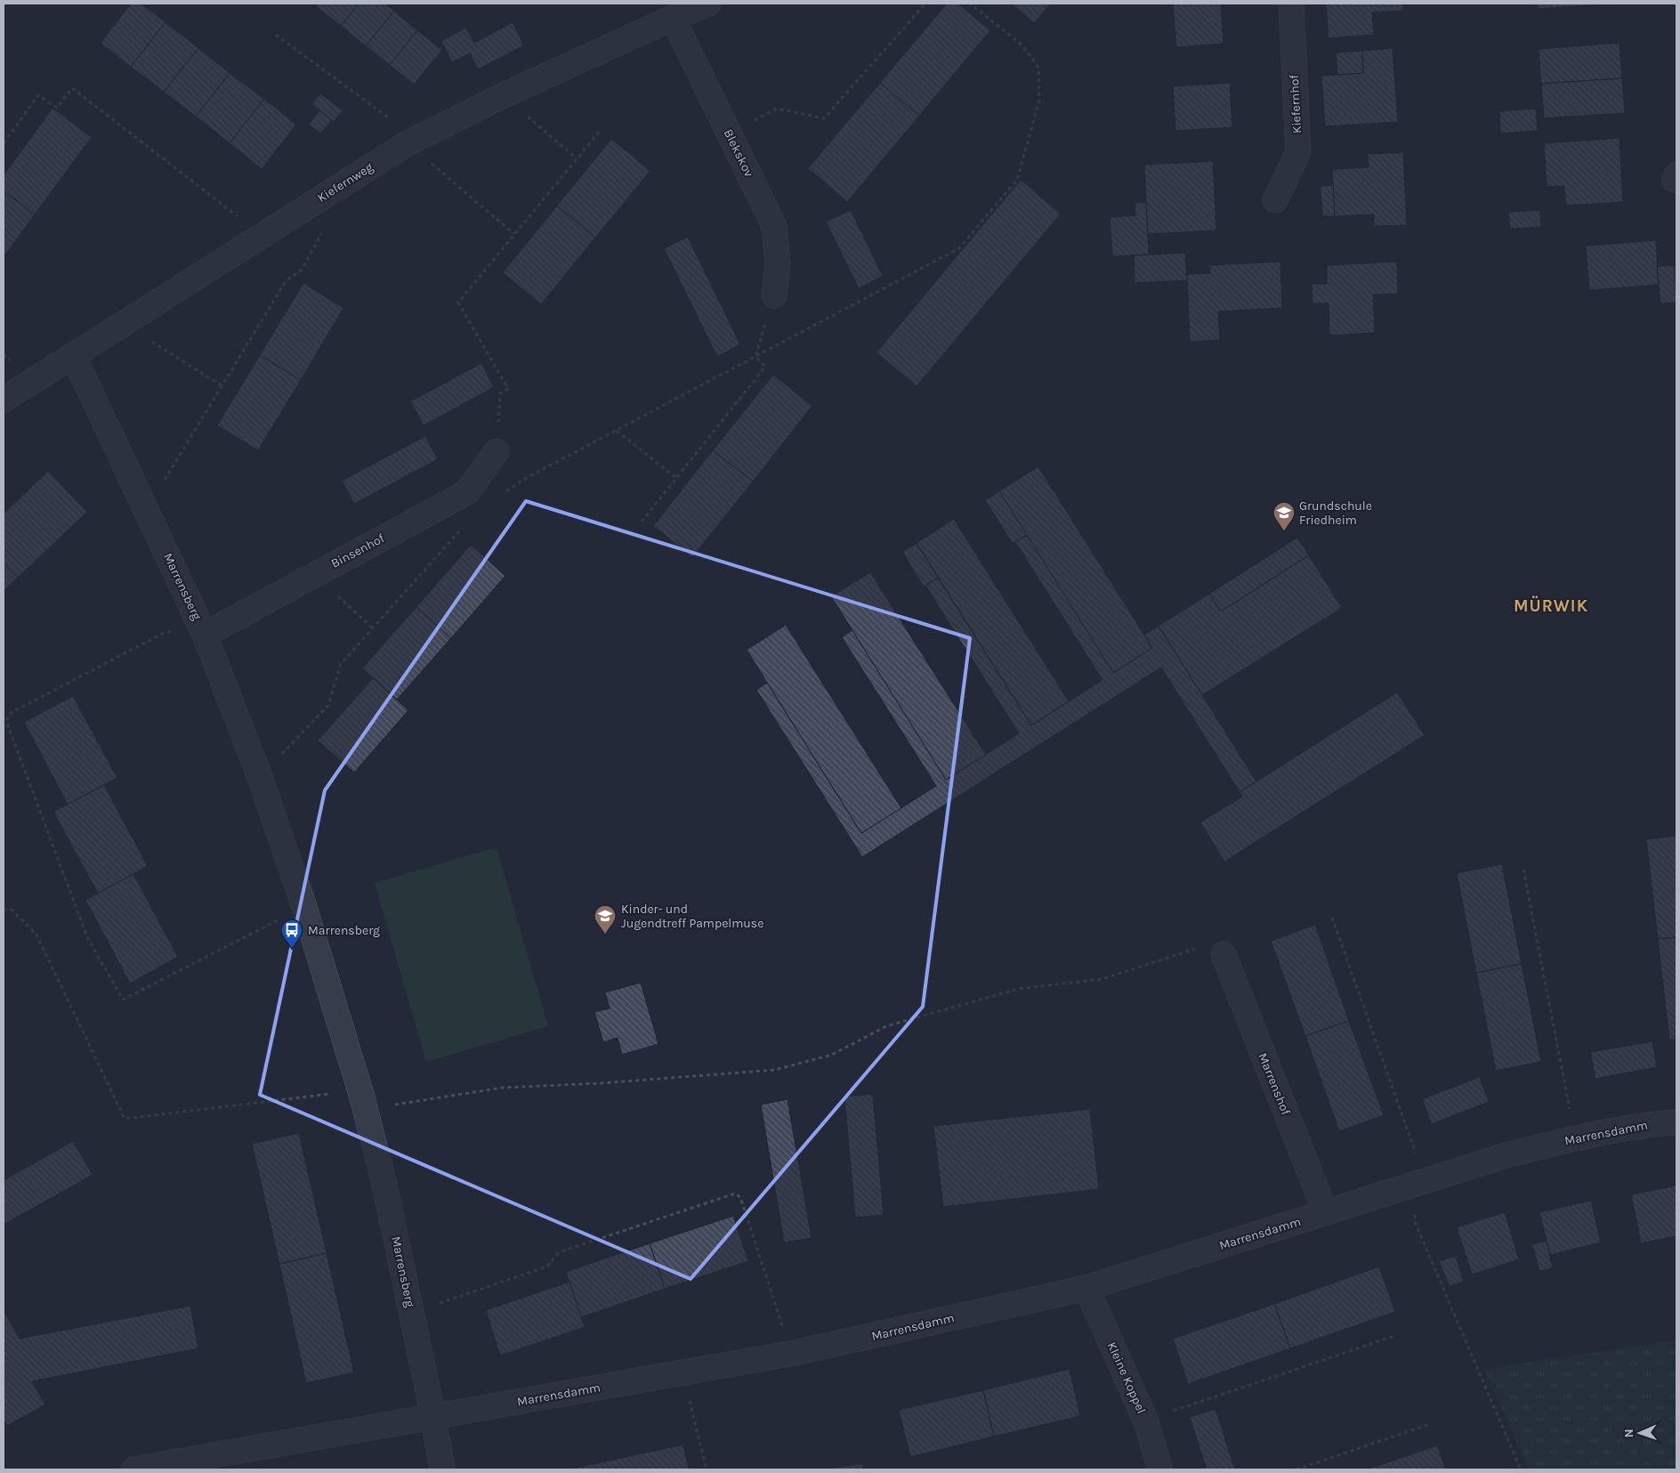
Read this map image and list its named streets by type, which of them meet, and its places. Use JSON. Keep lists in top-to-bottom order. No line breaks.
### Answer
{"streets":{"street":["Kiefernhof","Blekskov","Kiefernweg","Binsenhof","Marrensberg","Marrenshof","Marrensdamm","Kleine Koppel"]},"crossings":[["Blekskov","Kiefernweg"],["Kiefernweg","Marrensberg"],["Binsenhof","Marrensberg"],["Marrensberg","Marrensdamm"],["Marrenshof","Marrensdamm"],["Marrensdamm","Kleine Koppel"]],"districts":["MÜRWIK"],"places":{"school or university":["Grundschule Friedheim","Kinder- und Jugendtreff Pampelmuse"],"bus stop":["Marrensberg"]},"north":"left"}
